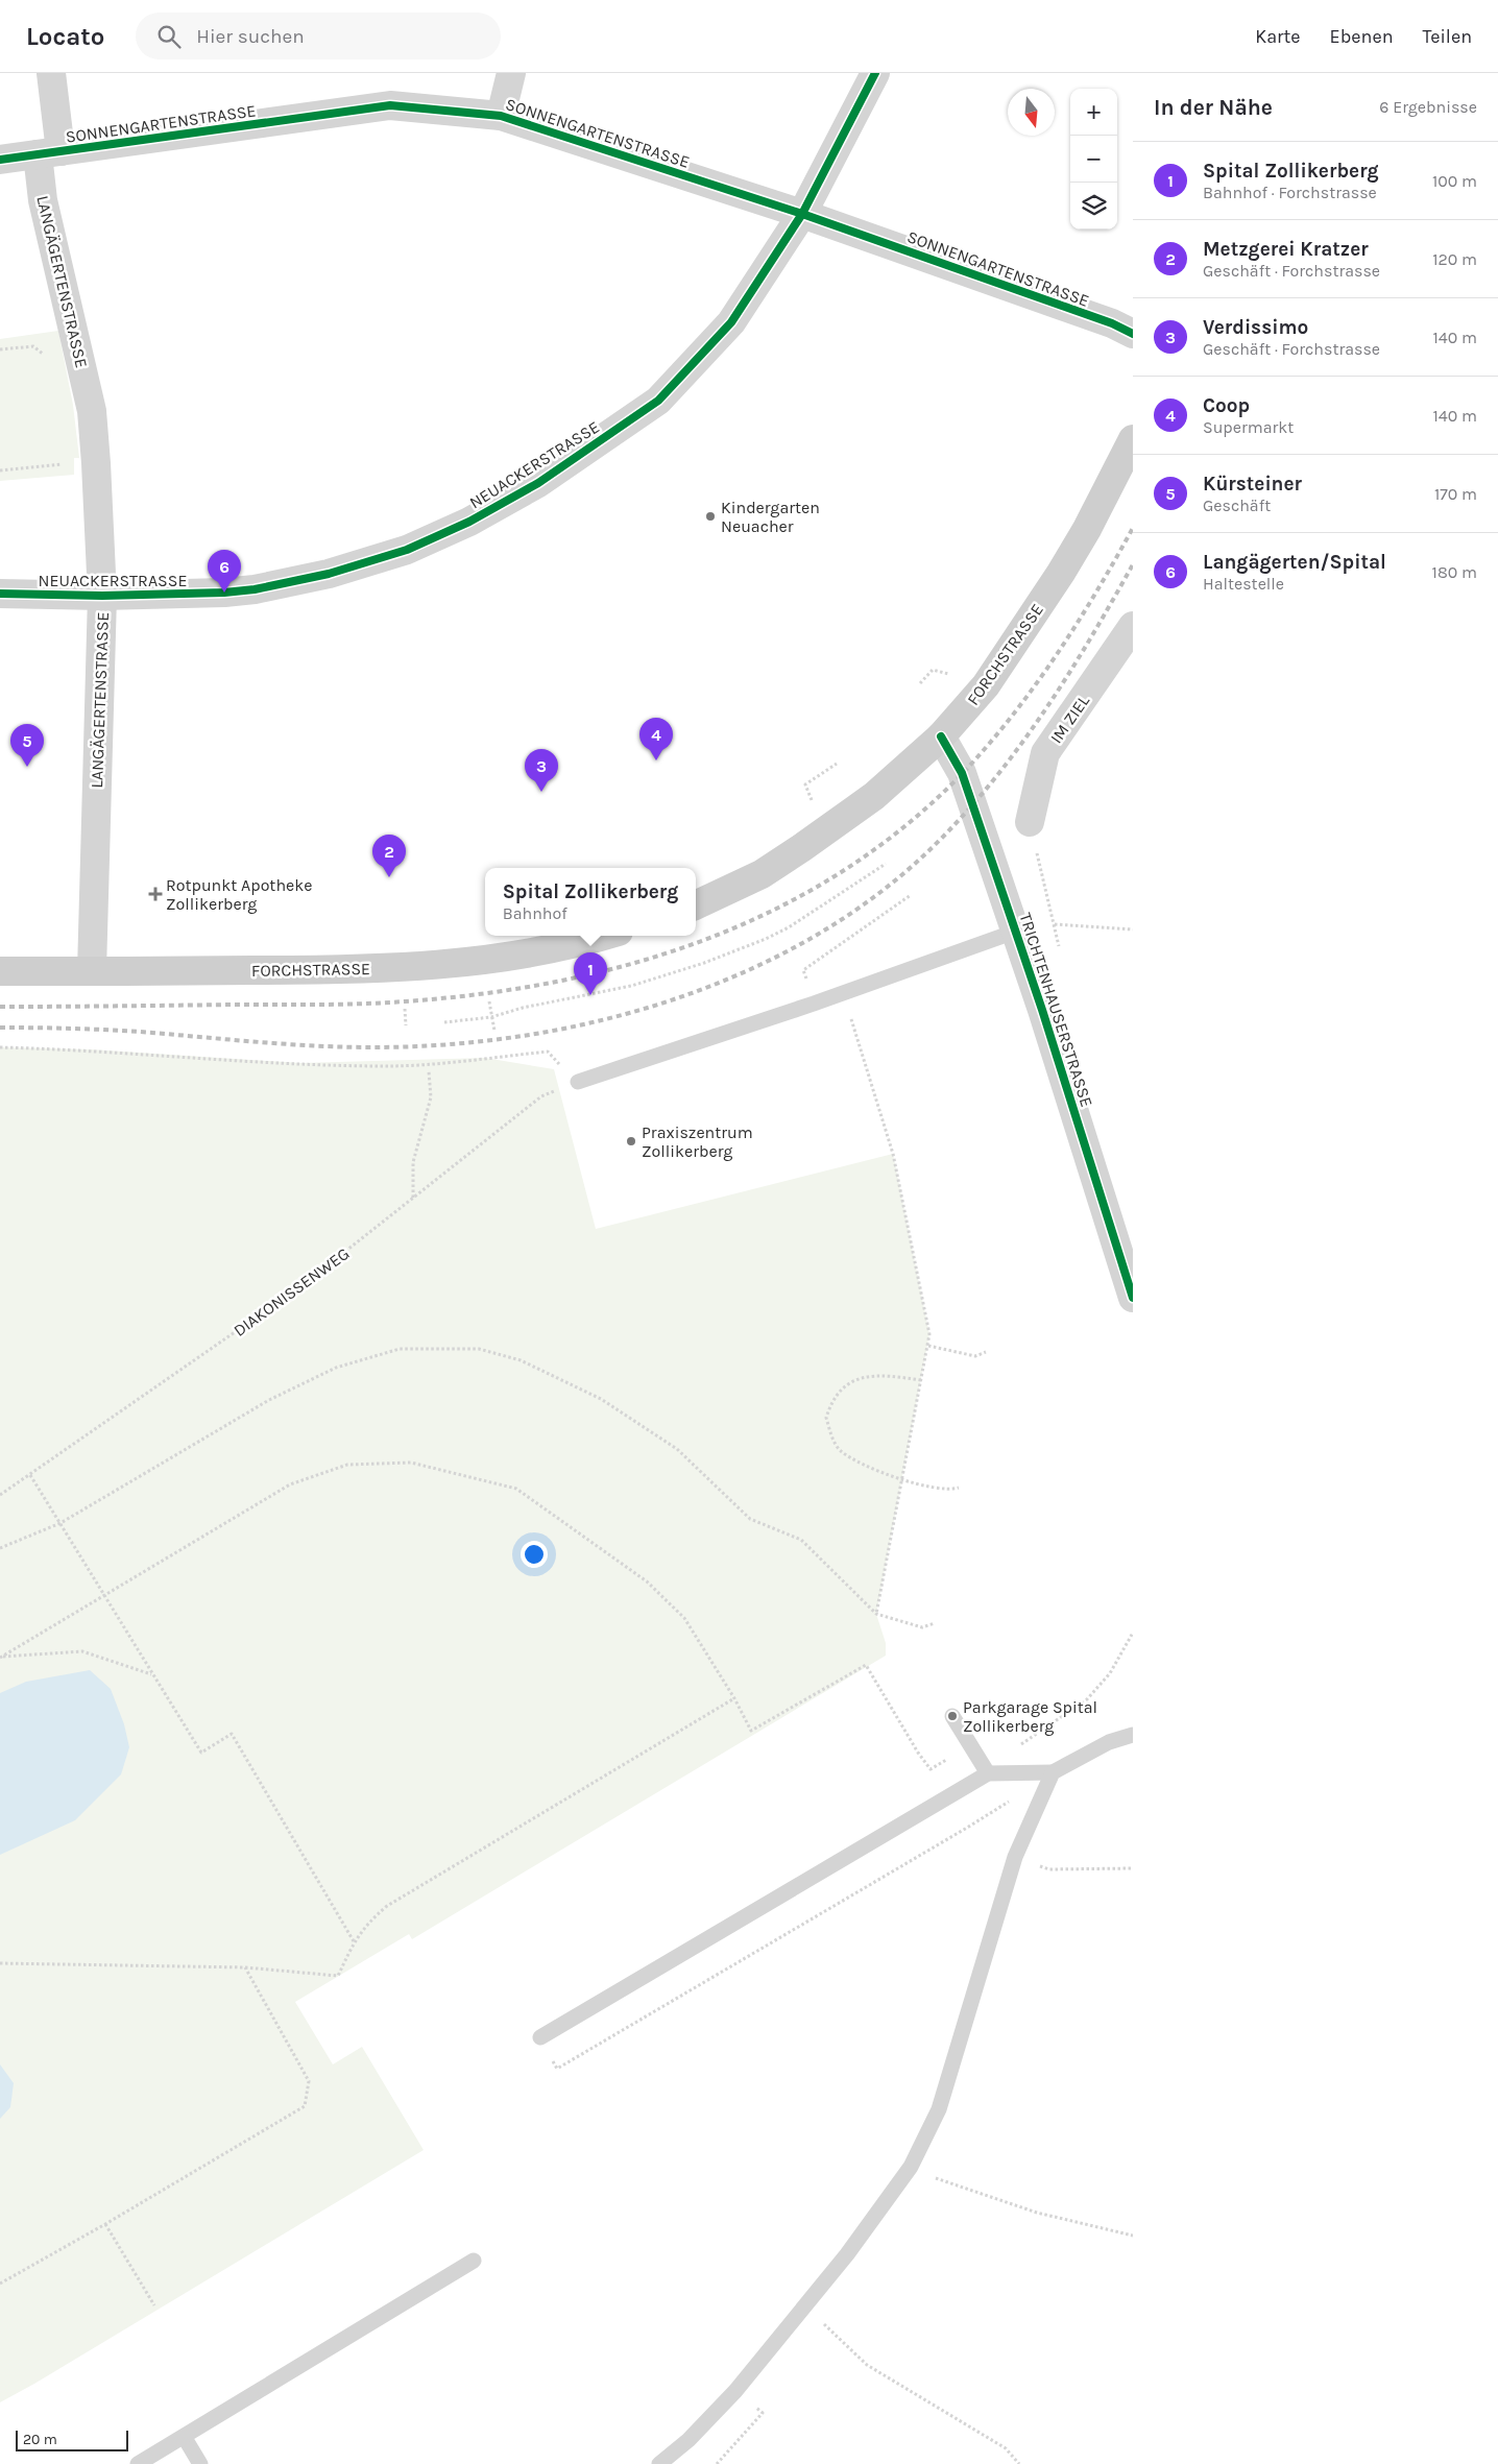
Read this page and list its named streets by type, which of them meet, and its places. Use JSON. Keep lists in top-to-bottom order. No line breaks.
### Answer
{"streets":{"main road":["FORCHSTRASSE"],"street":["SONNENGARTENSTRASSE","LANGÄGERTENSTRASSE","NEUACKERSTRASSE","IM ZIEL","TRICHTENHAUSERSTRASSE"],"path":["DIAKONISSENWEG"]},"crossings":[["SONNENGARTENSTRASSE","LANGÄGERTENSTRASSE"],["SONNENGARTENSTRASSE","NEUACKERSTRASSE"],["LANGÄGERTENSTRASSE","NEUACKERSTRASSE"],["LANGÄGERTENSTRASSE","FORCHSTRASSE"],["FORCHSTRASSE","TRICHTENHAUSERSTRASSE"]],"places":{"other":["Kindergarten Neuacher","Praxiszentrum Zollikerberg","Parkgarage Spital Zollikerberg"],"health":["Rotpunkt Apotheke Zollikerberg"]},"scale_bar":"20 m","north":"bottom","page":{"header":"Locato","search":"Hier suchen","nav":["Karte","Ebenen","Teilen"],"heading":["In der Nähe","6 Ergebnisse"],"map_buttons":["+","−"],"list":[{"mark":"1","name":"Spital Zollikerberg","note":"Bahnhof · Forchstrasse","value":"100 m"},{"mark":"2","name":"Metzgerei Kratzer","note":"Geschäft · Forchstrasse","value":"120 m"},{"mark":"3","name":"Verdissimo","note":"Geschäft · Forchstrasse","value":"140 m"},{"mark":"4","name":"Coop","note":"Supermarkt","value":"140 m"},{"mark":"5","name":"Kürsteiner","note":"Geschäft","value":"170 m"},{"mark":"6","name":"Langägerten/Spital","note":"Haltestelle","value":"180 m"}],"pins":["6","4","5","3","2","1"],"popup":["Spital Zollikerberg","Bahnhof"],"scale":"20 m"}}
